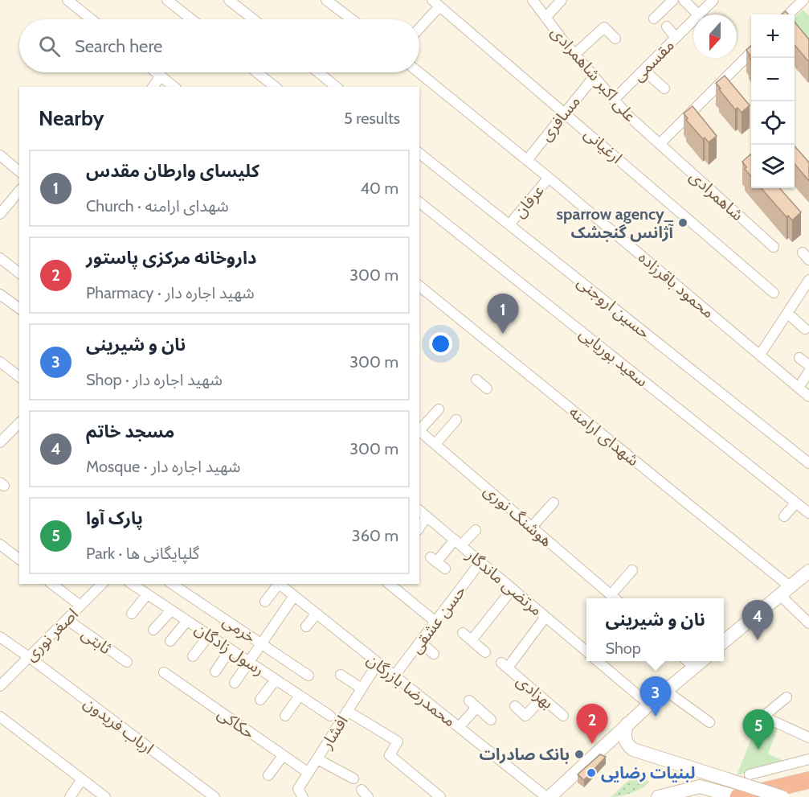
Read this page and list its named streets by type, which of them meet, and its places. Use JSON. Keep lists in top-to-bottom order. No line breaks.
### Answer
{"streets":{"street":["مقسمی","علی اکبر شاهمرادی","مسافری","ارغیانی","شاهمرادی","عرفان","محمود باقرزاده","حسین اروجنی","سعید بوریایی","شهدای ارامنه","هوشنگ نوری","مرتضی ماندگار","حسن عشقی","خرمی","اصغر نوری","ثابتی","رسول زادگان","محمدرضا بازرگان","بهزادی","حکاکی","ارباب فریدون","افشار"]},"crossings":[["مقسمی","علی اکبر شاهمرادی"],["علی اکبر شاهمرادی","مسافری"],["علی اکبر شاهمرادی","شاهمرادی"],["مسافری","ارغیانی"],["مسافری","محمود باقرزاده"],["عرفان","محمود باقرزاده"],["عرفان","حسین اروجنی"],["مرتضی ماندگار","حسن عشقی"],["مرتضی ماندگار","بهزادی"],["حسن عشقی","محمدرضا بازرگان"],["اصغر نوری","ثابتی"],["اصغر نوری","ارباب فریدون"],["حکاکی","افشار"]],"places":["sparrow agency_ آژانس گنجشک","بانک صادرات","لبنیات رضایی"],"north":"bottom","page":{"map_buttons":["+","−"],"search":"Search here","heading":["Nearby","5 results"],"list":[{"mark":"1","name":"کلیسای وارطان مقدس","note":"Church · شهدای ارامنه","value":"40 m"},{"mark":"2","name":"داروخانه مرکزی پاستور","note":"Pharmacy · شهید اجاره دار","value":"300 m"},{"mark":"3","name":"نان و شیرینی","note":"Shop · شهید اجاره دار","value":"300 m"},{"mark":"4","name":"مسجد خاتم","note":"Mosque · شهید اجاره دار","value":"300 m"},{"mark":"5","name":"پارک آوا","note":"Park · گلپایگانی ها","value":"360 m"}],"pins":["1","4","3","2","5"],"popup":["نان و شیرینی","Shop"]}}
